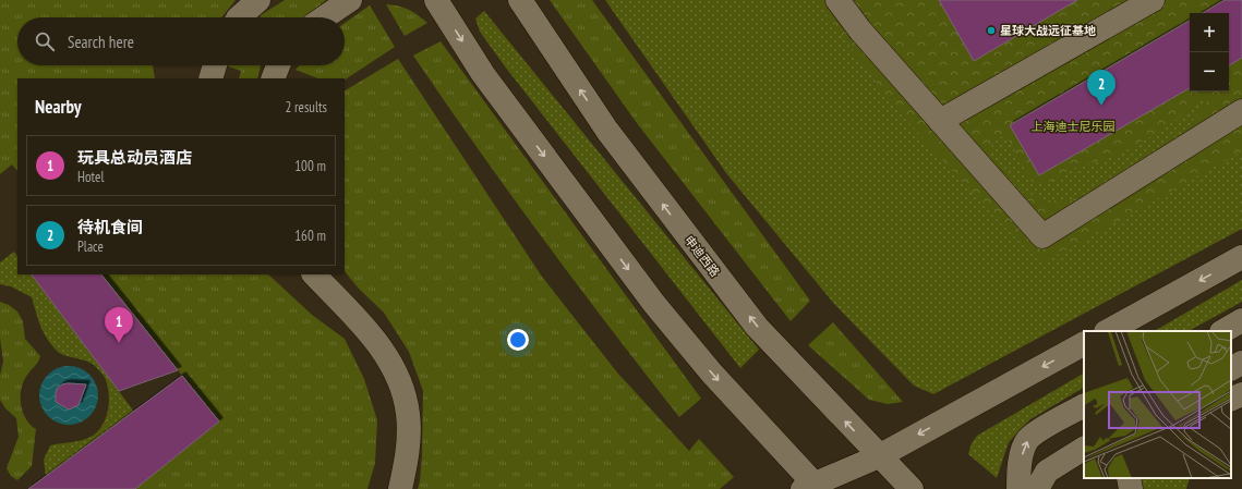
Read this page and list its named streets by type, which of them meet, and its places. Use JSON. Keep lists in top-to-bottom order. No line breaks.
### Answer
{"streets":{"street":["申迪西路"]},"parks":["上海迪士尼乐园"],"places":["星球大战远征基地"],"page":{"map_buttons":["+","−"],"search":"Search here","pins":["2","1"],"heading":["Nearby","2 results"],"list":[{"mark":"1","name":"玩具总动员酒店","note":"Hotel","value":"100 m"},{"mark":"2","name":"待机食间","note":"Place","value":"160 m"}]}}
